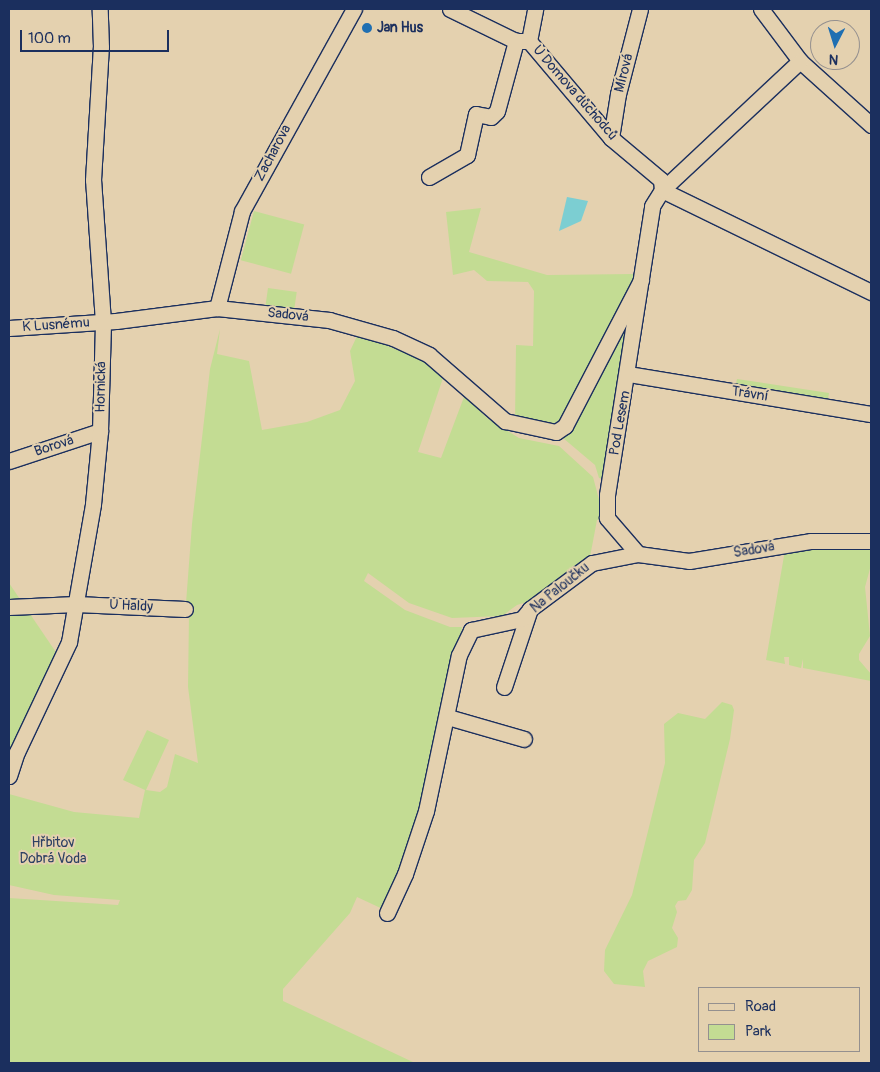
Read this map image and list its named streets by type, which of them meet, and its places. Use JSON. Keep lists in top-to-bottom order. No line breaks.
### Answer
{"streets":{"street":["Mírová","U Domova důchodců","Zacharova","Sadová","K Lusnému","Hornická","Trávní","Pod Lesem","Borová","Na Paloučku","U Haldy"]},"crossings":[["Mírová","U Domova důchodců"],["U Domova důchodců","Pod Lesem"],["Zacharova","Sadová"],["Sadová","K Lusnému"],["Sadová","Hornická"],["Sadová","Pod Lesem"],["Sadová","Na Paloučku"],["K Lusnému","Hornická"],["Hornická","Borová"],["Hornická","U Haldy"],["Trávní","Pod Lesem"],["Pod Lesem","Na Paloučku"]],"parks":["Hřbitov Dobrá Voda"],"places":["Jan Hus"],"legend":["Road","Park"],"scale_bar":"100 m","north":"bottom"}
